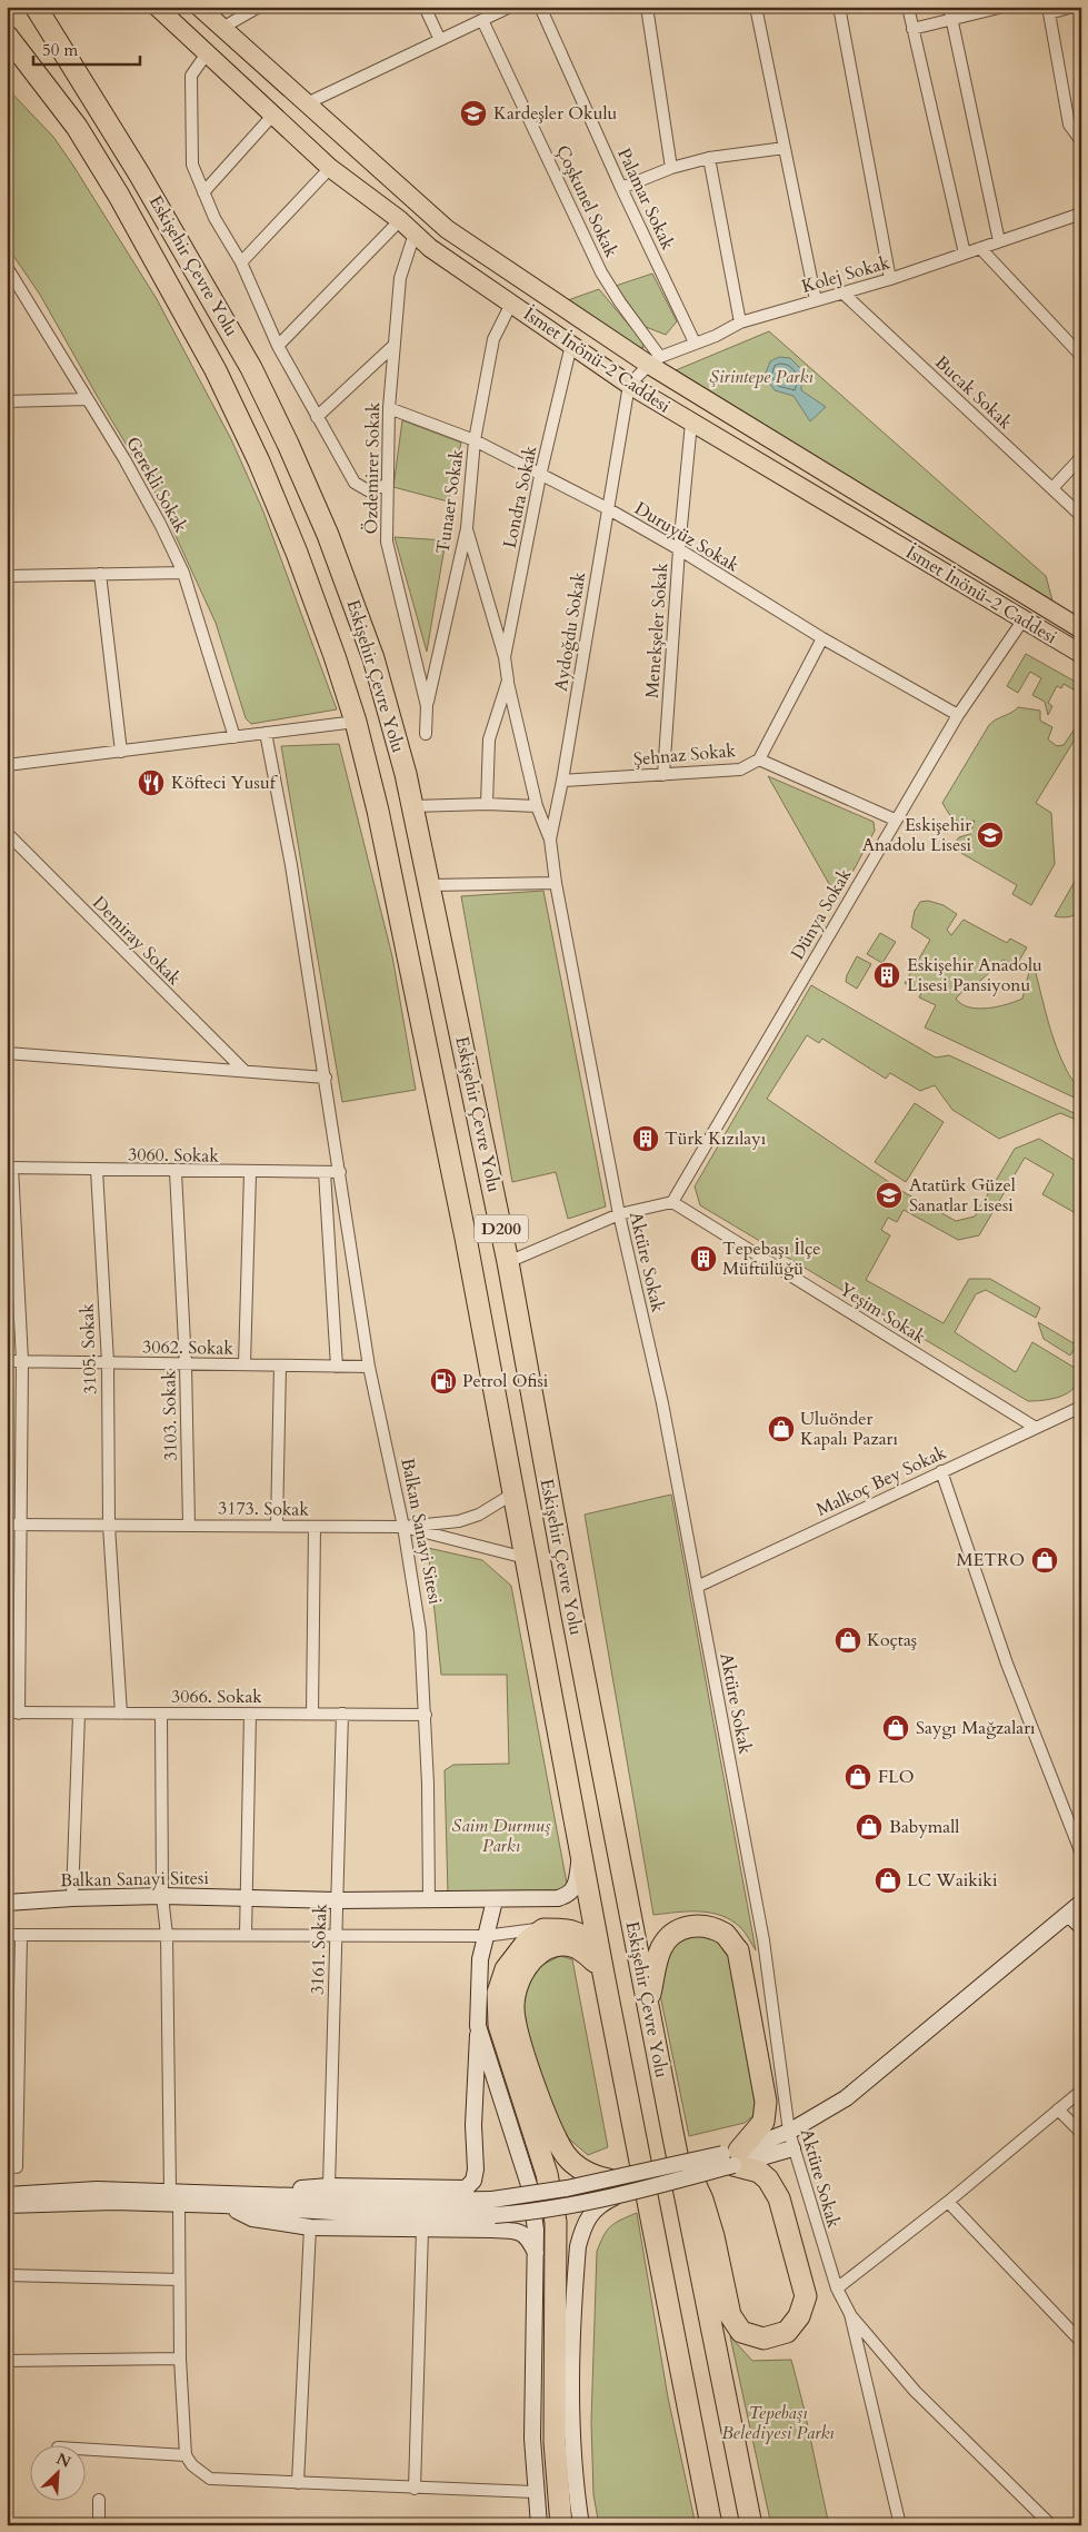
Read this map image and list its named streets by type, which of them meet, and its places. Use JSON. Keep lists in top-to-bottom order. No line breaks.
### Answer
{"streets":{"highway":["Eskişehir Çevre Yolu","D200"],"main road":["İsmet İnönü-2 Caddesi"],"street":["Palamar Sokak","Çoşkunel Sokak","Kolej Sokak","Bucak Sokak","Özdemirer Sokak","Gerekli Sokak","Londra Sokak","Tunaer Sokak","Duruyüz Sokak","Menekşeler Sokak","Aydoğdu Sokak","Şehnaz Sokak","Dünya Sokak","Demiray Sokak","3060. Sokak","Aktüre Sokak","Yeşim Sokak","3062. Sokak","3105. Sokak","3103. Sokak","Malkoç Bey Sokak","3173. Sokak","Balkan Sanayi Sitesi","3066. Sokak","3161. Sokak"]},"crossings":[["Palamar Sokak","Kolej Sokak"],["Çoşkunel Sokak","Kolej Sokak"],["Çoşkunel Sokak","İsmet İnönü-2 Caddesi"],["Eskişehir Çevre Yolu","3173. Sokak"],["Eskişehir Çevre Yolu","Balkan Sanayi Sitesi"],["Kolej Sokak","İsmet İnönü-2 Caddesi"],["Kolej Sokak","Bucak Sokak"],["Kolej Sokak","Aydoğdu Sokak"],["İsmet İnönü-2 Caddesi","Özdemirer Sokak"],["İsmet İnönü-2 Caddesi","Londra Sokak"],["İsmet İnönü-2 Caddesi","Tunaer Sokak"],["İsmet İnönü-2 Caddesi","Menekşeler Sokak"],["İsmet İnönü-2 Caddesi","Aydoğdu Sokak"],["İsmet İnönü-2 Caddesi","Dünya Sokak"],["Özdemirer Sokak","Tunaer Sokak"],["Özdemirer Sokak","Duruyüz Sokak"],["Londra Sokak","Tunaer Sokak"],["Londra Sokak","Duruyüz Sokak"],["Tunaer Sokak","Duruyüz Sokak"],["Duruyüz Sokak","Menekşeler Sokak"],["Duruyüz Sokak","Aydoğdu Sokak"],["Duruyüz Sokak","Dünya Sokak"],["Menekşeler Sokak","Şehnaz Sokak"],["Aydoğdu Sokak","Şehnaz Sokak"],["Aydoğdu Sokak","Aktüre Sokak"],["Şehnaz Sokak","Dünya Sokak"],["Dünya Sokak","Yeşim Sokak"],["3060. Sokak","3105. Sokak"],["3060. Sokak","3103. Sokak"],["3060. Sokak","Balkan Sanayi Sitesi"],["Aktüre Sokak","Malkoç Bey Sokak"],["Yeşim Sokak","Malkoç Bey Sokak"],["3062. Sokak","3105. Sokak"],["3062. Sokak","3103. Sokak"],["3062. Sokak","Balkan Sanayi Sitesi"],["3105. Sokak","3173. Sokak"],["3105. Sokak","3066. Sokak"],["3103. Sokak","3173. Sokak"],["3173. Sokak","Balkan Sanayi Sitesi"],["Balkan Sanayi Sitesi","3066. Sokak"],["Balkan Sanayi Sitesi","3161. Sokak"],["3066. Sokak","3161. Sokak"]],"parks":["Şirintepe Parkı","Saim Durmuş Parkı","Tepebaşı Belediyesi Parkı"],"places":{"school or university":["Kardeşler Okulu","Eskişehir Anadolu Lisesi","Atatürk Güzel Sanatlar Lisesi"],"restaurant":["Köfteci Yusuf"],"building":["Eskişehir Anadolu Lisesi Pansiyonu","Türk Kızılayı","Tepebaşı İlçe Müftülüğü"],"fuel station":["Petrol Ofisi"],"shop":["Uluönder Kapalı Pazarı","METRO","Koçtaş","Saygı Mağzaları","FLO","Babymall","LC Waikiki"]},"scale_bar":"50 m","north":"top right"}
